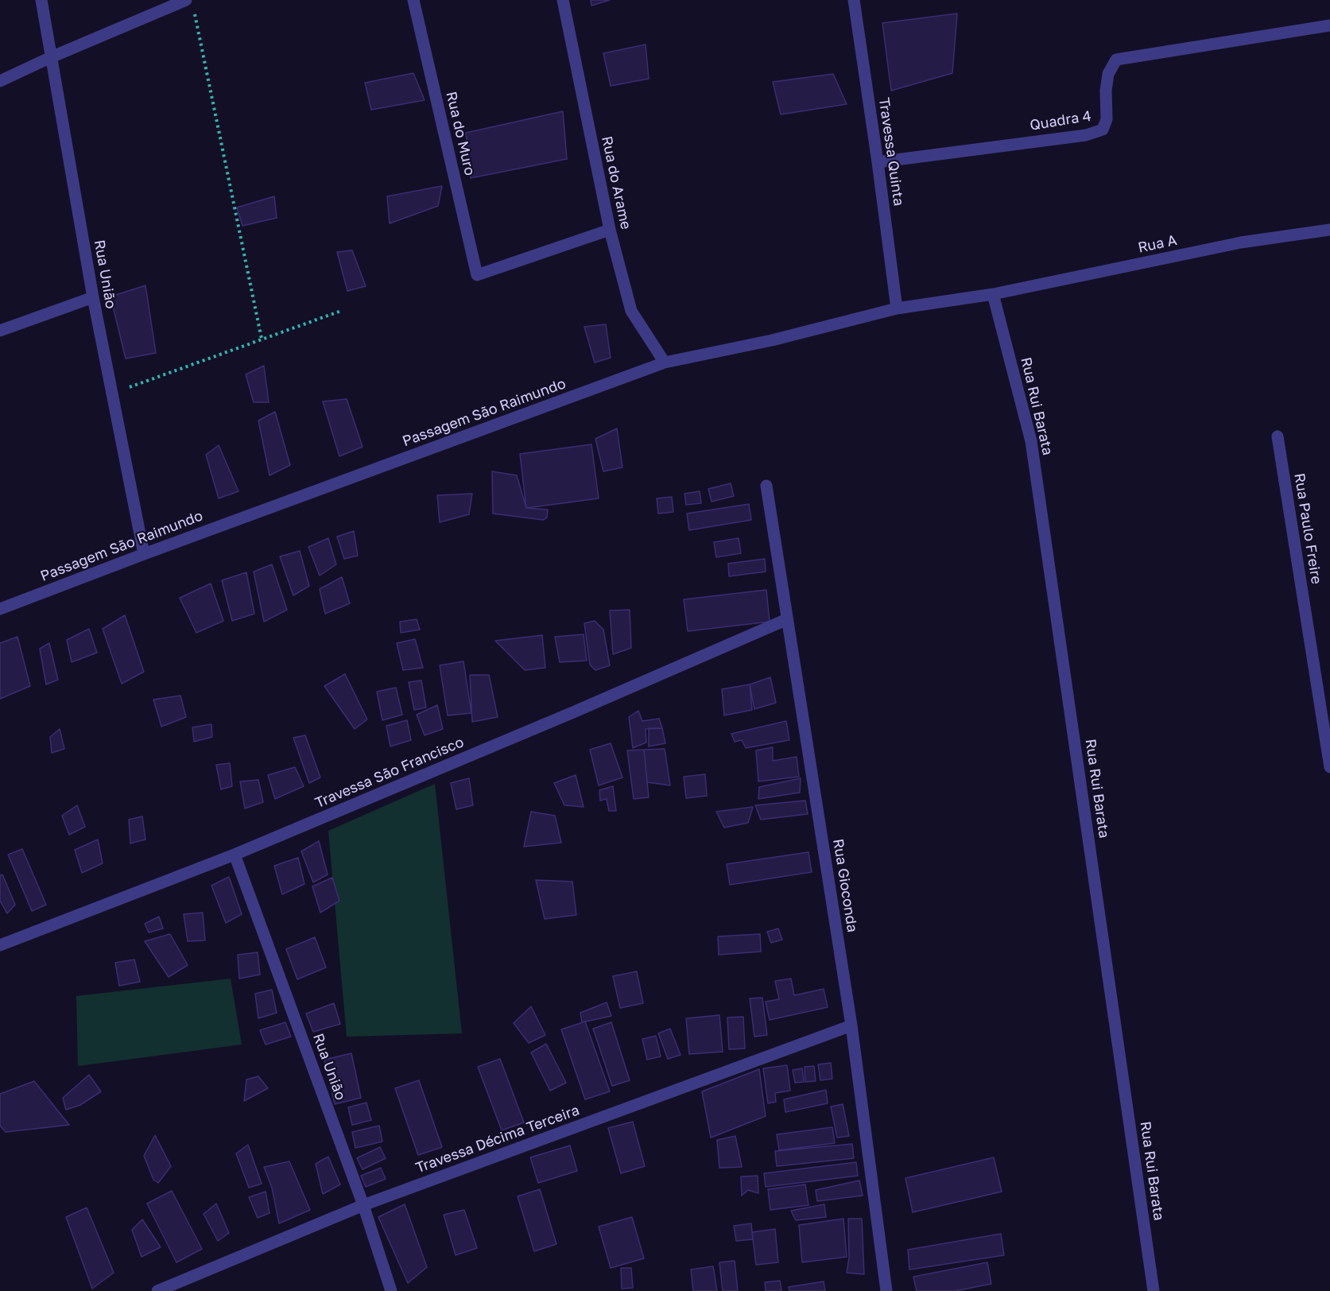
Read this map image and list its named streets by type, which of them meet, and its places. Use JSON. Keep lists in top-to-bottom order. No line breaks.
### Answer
{"streets":{"street":["Quadra 4","Rua do Muro","Travessa Quinta","Rua do Arame","Rua A","Rua União","Rua Rui Barata","Passagem São Raimundo","Rua Paulo Freire","Travessa São Francisco","Rua Gioconda","Travessa Décima Terceira"]},"crossings":[["Quadra 4","Travessa Quinta"],["Rua do Muro","Rua do Arame"],["Travessa Quinta","Passagem São Raimundo"],["Rua do Arame","Passagem São Raimundo"],["Rua A","Rua Rui Barata"],["Rua A","Passagem São Raimundo"],["Rua União","Passagem São Raimundo"],["Rua União","Travessa São Francisco"],["Rua União","Travessa Décima Terceira"],["Rua Rui Barata","Passagem São Raimundo"],["Travessa São Francisco","Rua Gioconda"],["Rua Gioconda","Travessa Décima Terceira"]]}
